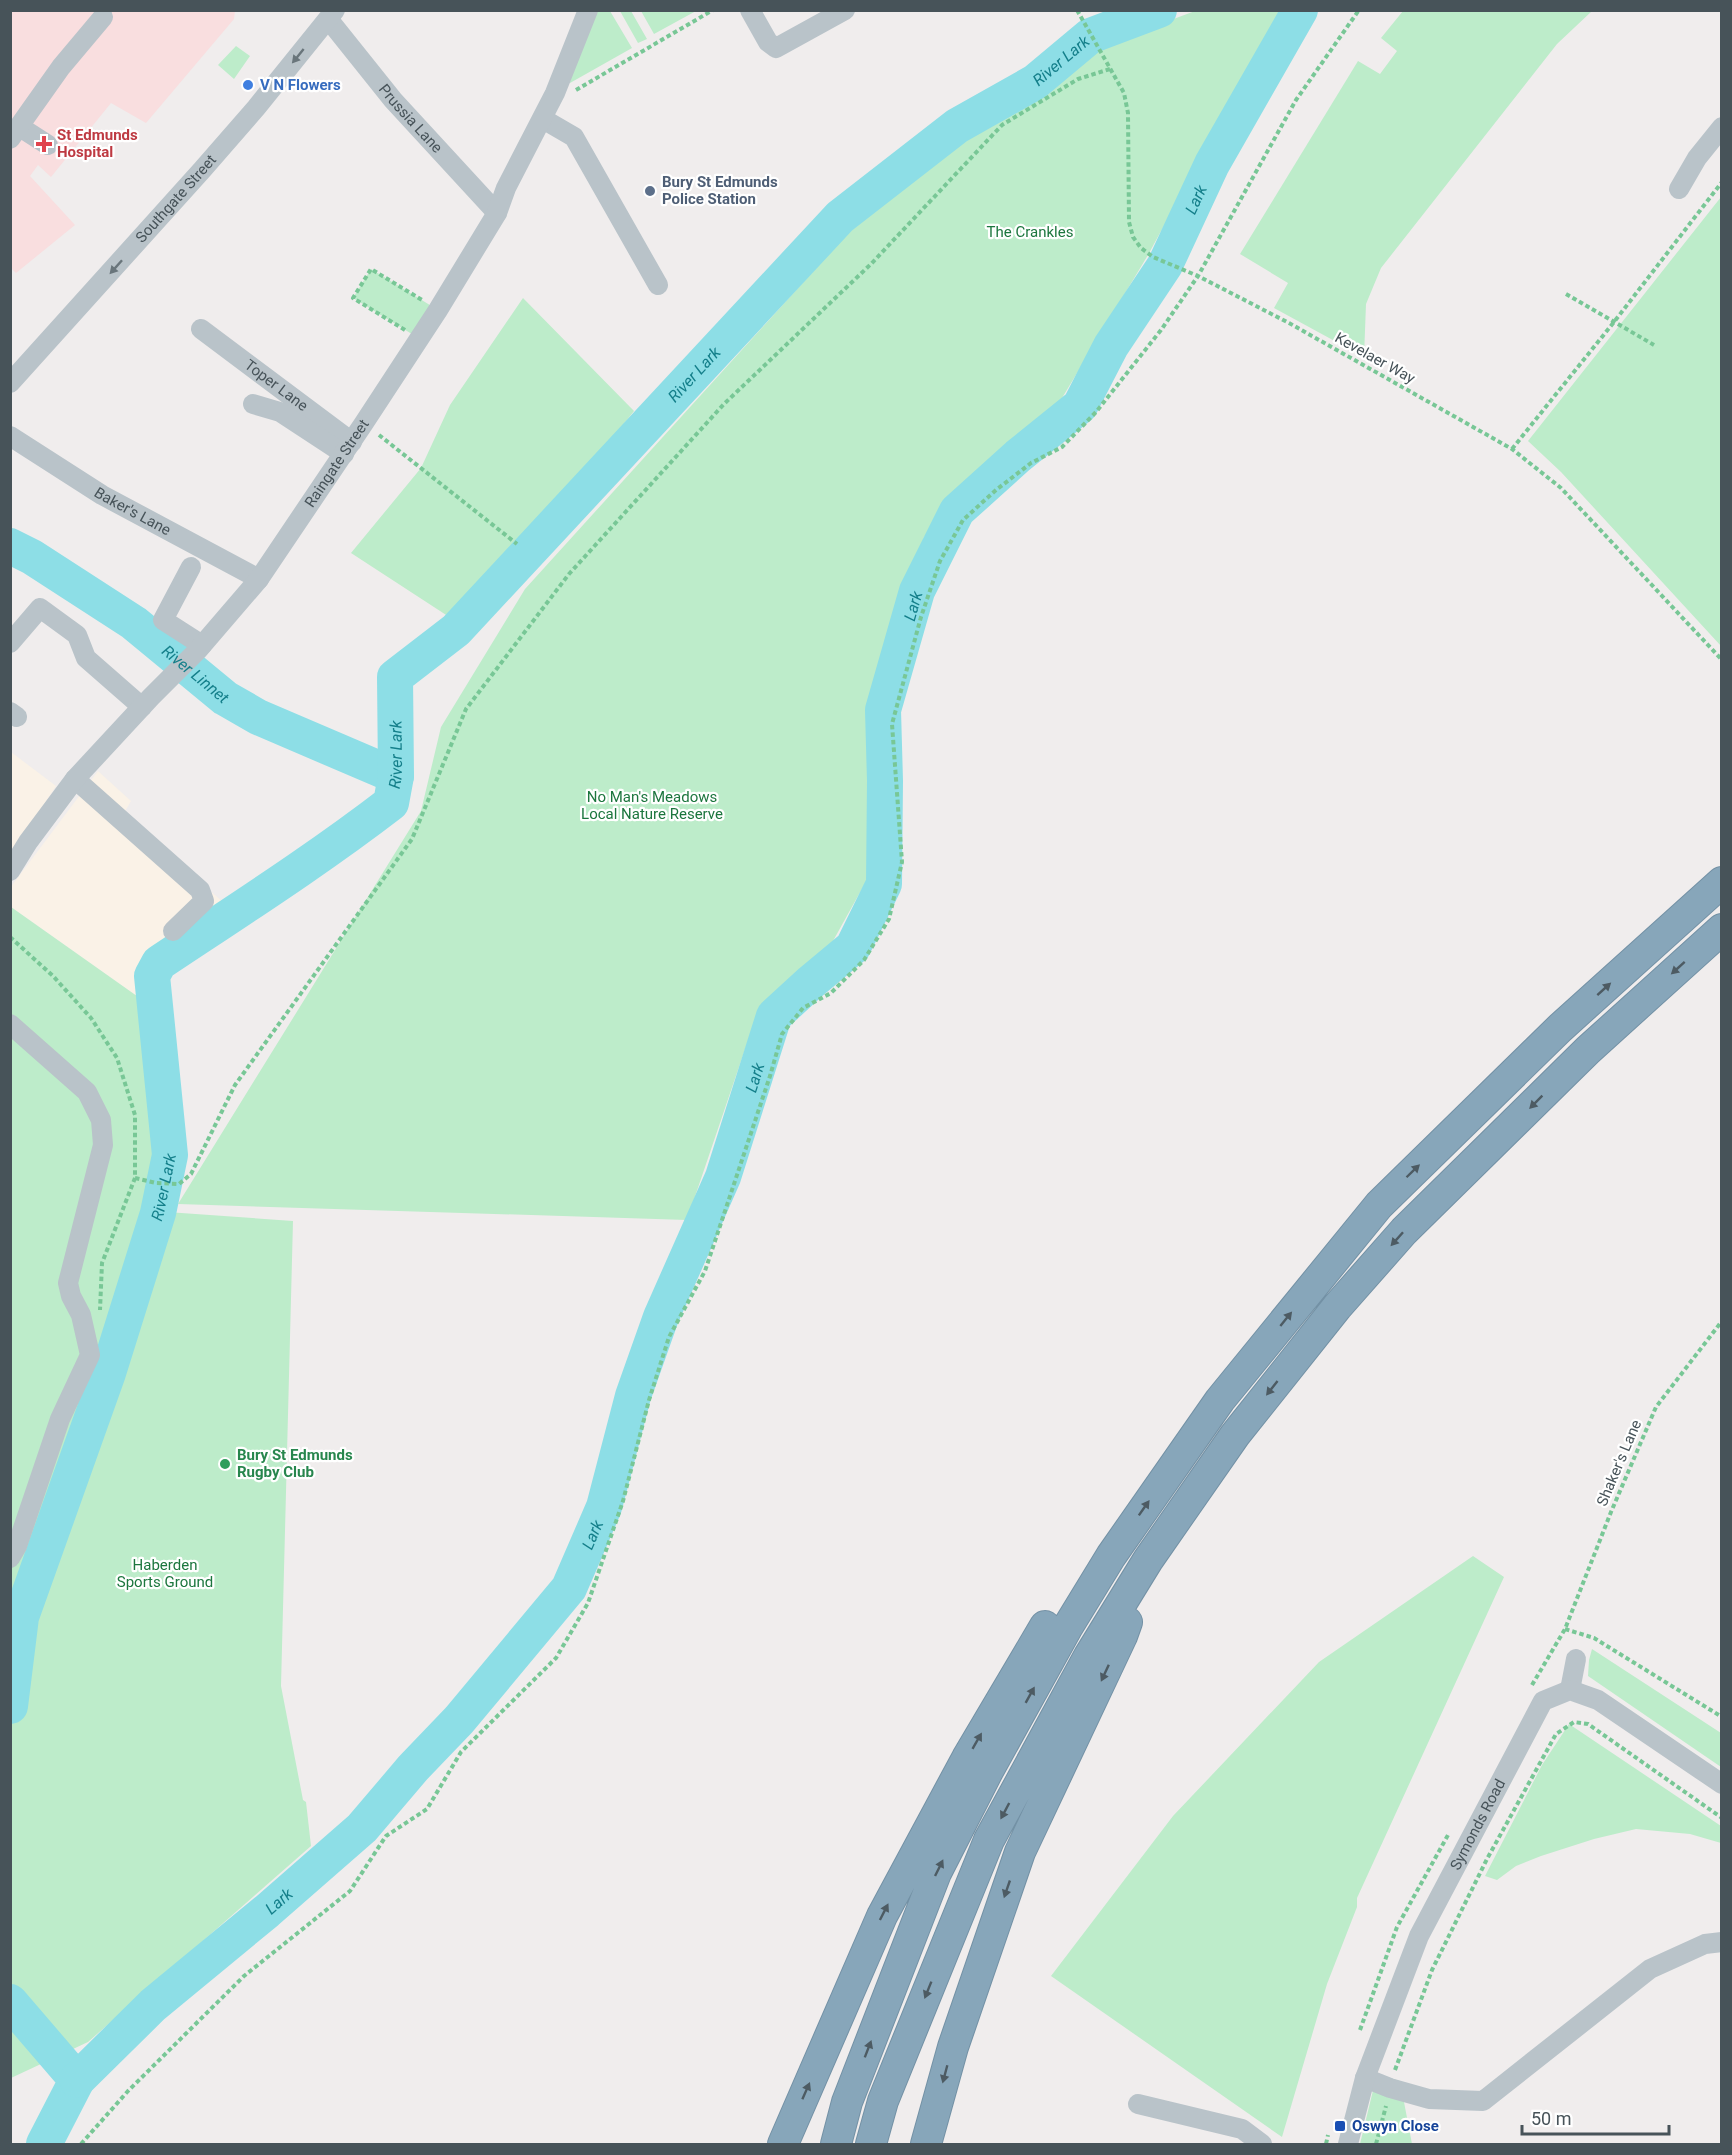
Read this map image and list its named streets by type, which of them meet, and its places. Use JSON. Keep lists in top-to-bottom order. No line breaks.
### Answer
{"streets":{"street":["Prussia Lane","Southgate Street","Toper Lane","Raingate Street","Baker's Lane","Symonds Road"],"path":["Kevelaer Way","Shaker's Lane"]},"crossings":[["Prussia Lane","Southgate Street"],["Prussia Lane","Raingate Street"],["Toper Lane","Raingate Street"],["Raingate Street","Baker's Lane"]],"one_way":["Southgate Street"],"water":["River Lark","Lark","River Linnet"],"parks":["The Crankles","No Man's Meadows Local Nature Reserve","Haberden Sports Ground"],"places":{"other":["V N Flowers","Bury St Edmunds Police Station","Bury St Edmunds Rugby Club"],"health":["St Edmunds Hospital"],"transit":["Oswyn Close"]},"scale_bar":"50 m"}
